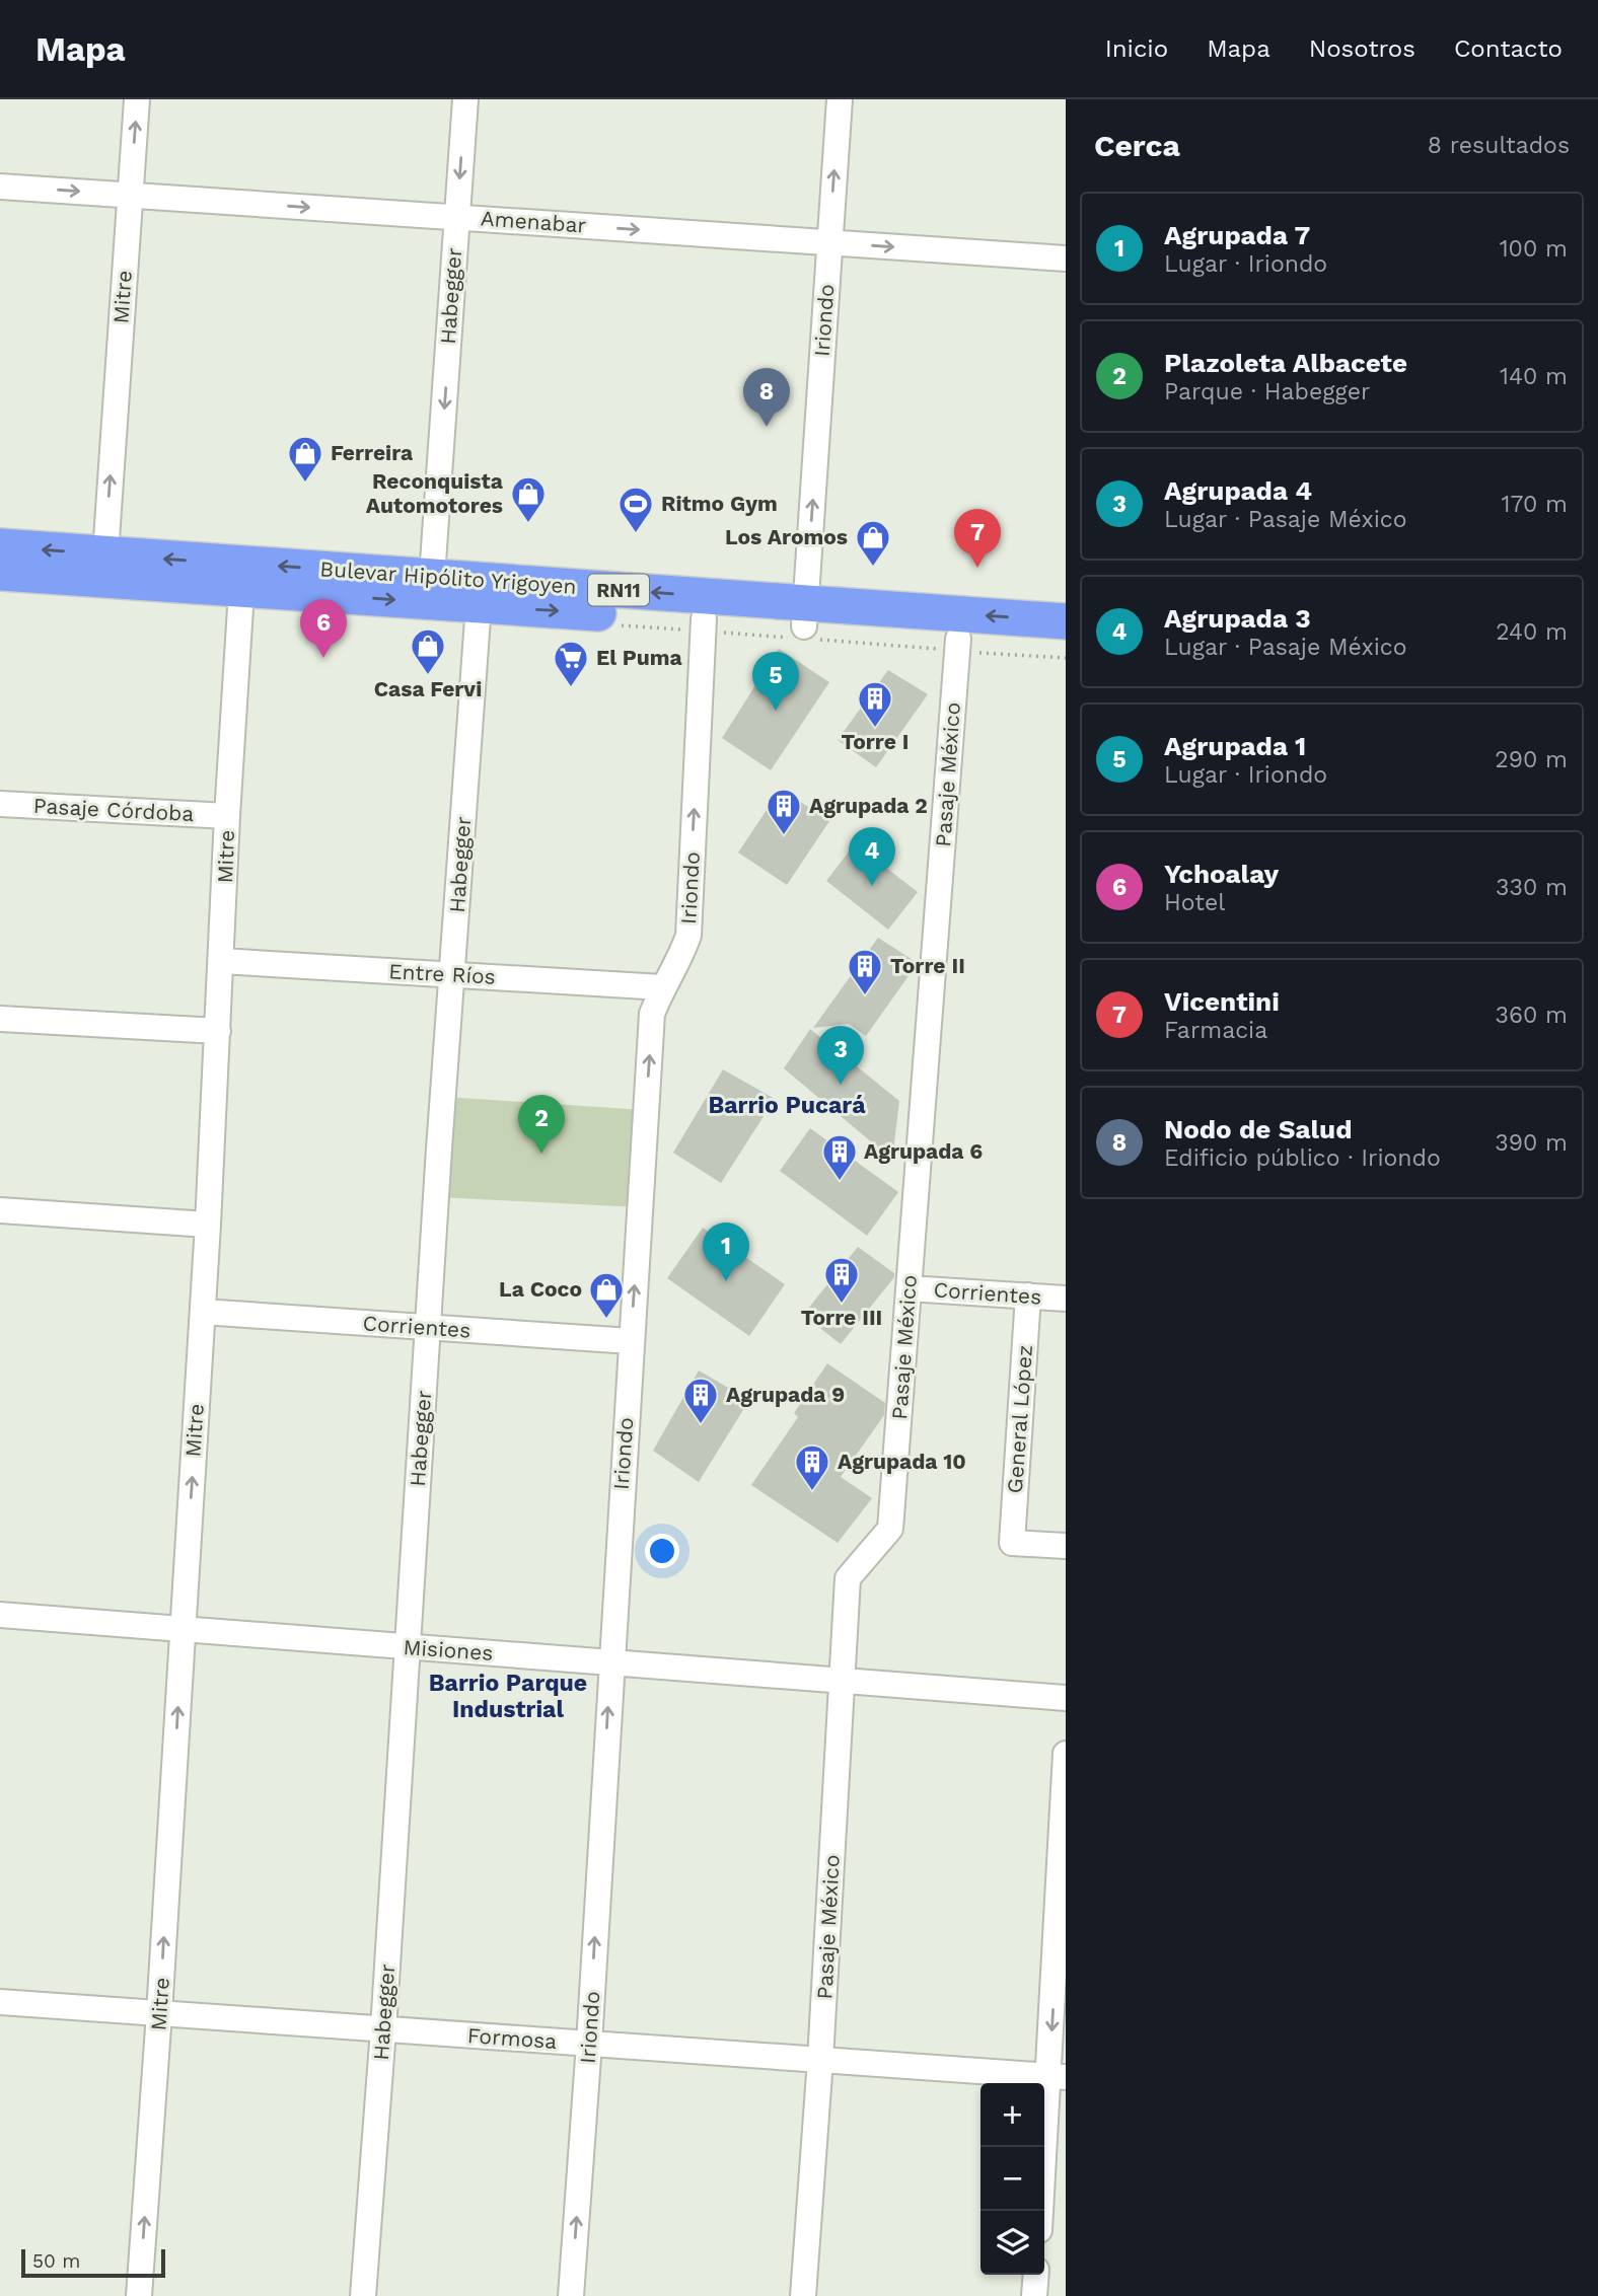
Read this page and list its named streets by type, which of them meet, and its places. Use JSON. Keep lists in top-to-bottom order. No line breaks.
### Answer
{"streets":{"highway":["Bulevar Hipólito Yrigoyen","RN11"],"street":["Amenabar","Habegger","Mitre","Iriondo","Pasaje México","Pasaje Córdoba","Entre Ríos","Corrientes","General López","Misiones","Formosa"]},"crossings":[["Amenabar","Habegger"],["Amenabar","Mitre"],["Amenabar","Iriondo"],["Habegger","Bulevar Hipólito Yrigoyen"],["Habegger","Entre Ríos"],["Habegger","Corrientes"],["Habegger","Misiones"],["Habegger","Formosa"],["Mitre","Bulevar Hipólito Yrigoyen"],["Mitre","Pasaje Córdoba"],["Mitre","Entre Ríos"],["Mitre","Corrientes"],["Mitre","Misiones"],["Mitre","Formosa"],["Iriondo","Bulevar Hipólito Yrigoyen"],["Iriondo","Entre Ríos"],["Iriondo","Corrientes"],["Iriondo","Misiones"],["Iriondo","Formosa"],["Bulevar Hipólito Yrigoyen","Pasaje México"],["Pasaje México","Corrientes"],["Pasaje México","Misiones"],["Pasaje México","Formosa"],["Corrientes","General López"]],"one_way":["Amenabar","Mitre","Iriondo"],"districts":["Barrio Pucará","Barrio Parque Industrial"],"places":{"shop":["Ferreira","Reconquista Automotores","Los Aromos","Casa Fervi","La Coco"],"sports":["Ritmo Gym"],"supermarket":["El Puma"],"building":["Torre I","Agrupada 2","Torre II","Agrupada 6","Torre III","Agrupada 9","Agrupada 10"]},"scale_bar":"50 m","page":{"header":"Mapa","nav":["Inicio","Mapa","Nosotros","Contacto"],"heading":["Cerca","8 resultados"],"list":[{"mark":"1","name":"Agrupada 7","note":"Lugar · Iriondo","value":"100 m"},{"mark":"2","name":"Plazoleta Albacete","note":"Parque · Habegger","value":"140 m"},{"mark":"3","name":"Agrupada 4","note":"Lugar · Pasaje México","value":"170 m"},{"mark":"4","name":"Agrupada 3","note":"Lugar · Pasaje México","value":"240 m"},{"mark":"5","name":"Agrupada 1","note":"Lugar · Iriondo","value":"290 m"},{"mark":"6","name":"Ychoalay","note":"Hotel","value":"330 m"},{"mark":"7","name":"Vicentini","note":"Farmacia","value":"360 m"},{"mark":"8","name":"Nodo de Salud","note":"Edificio público · Iriondo","value":"390 m"}],"pins":["8","7","6","5","4","3","2","1"],"map_buttons":["+","−"],"scale":"50 m"}}
